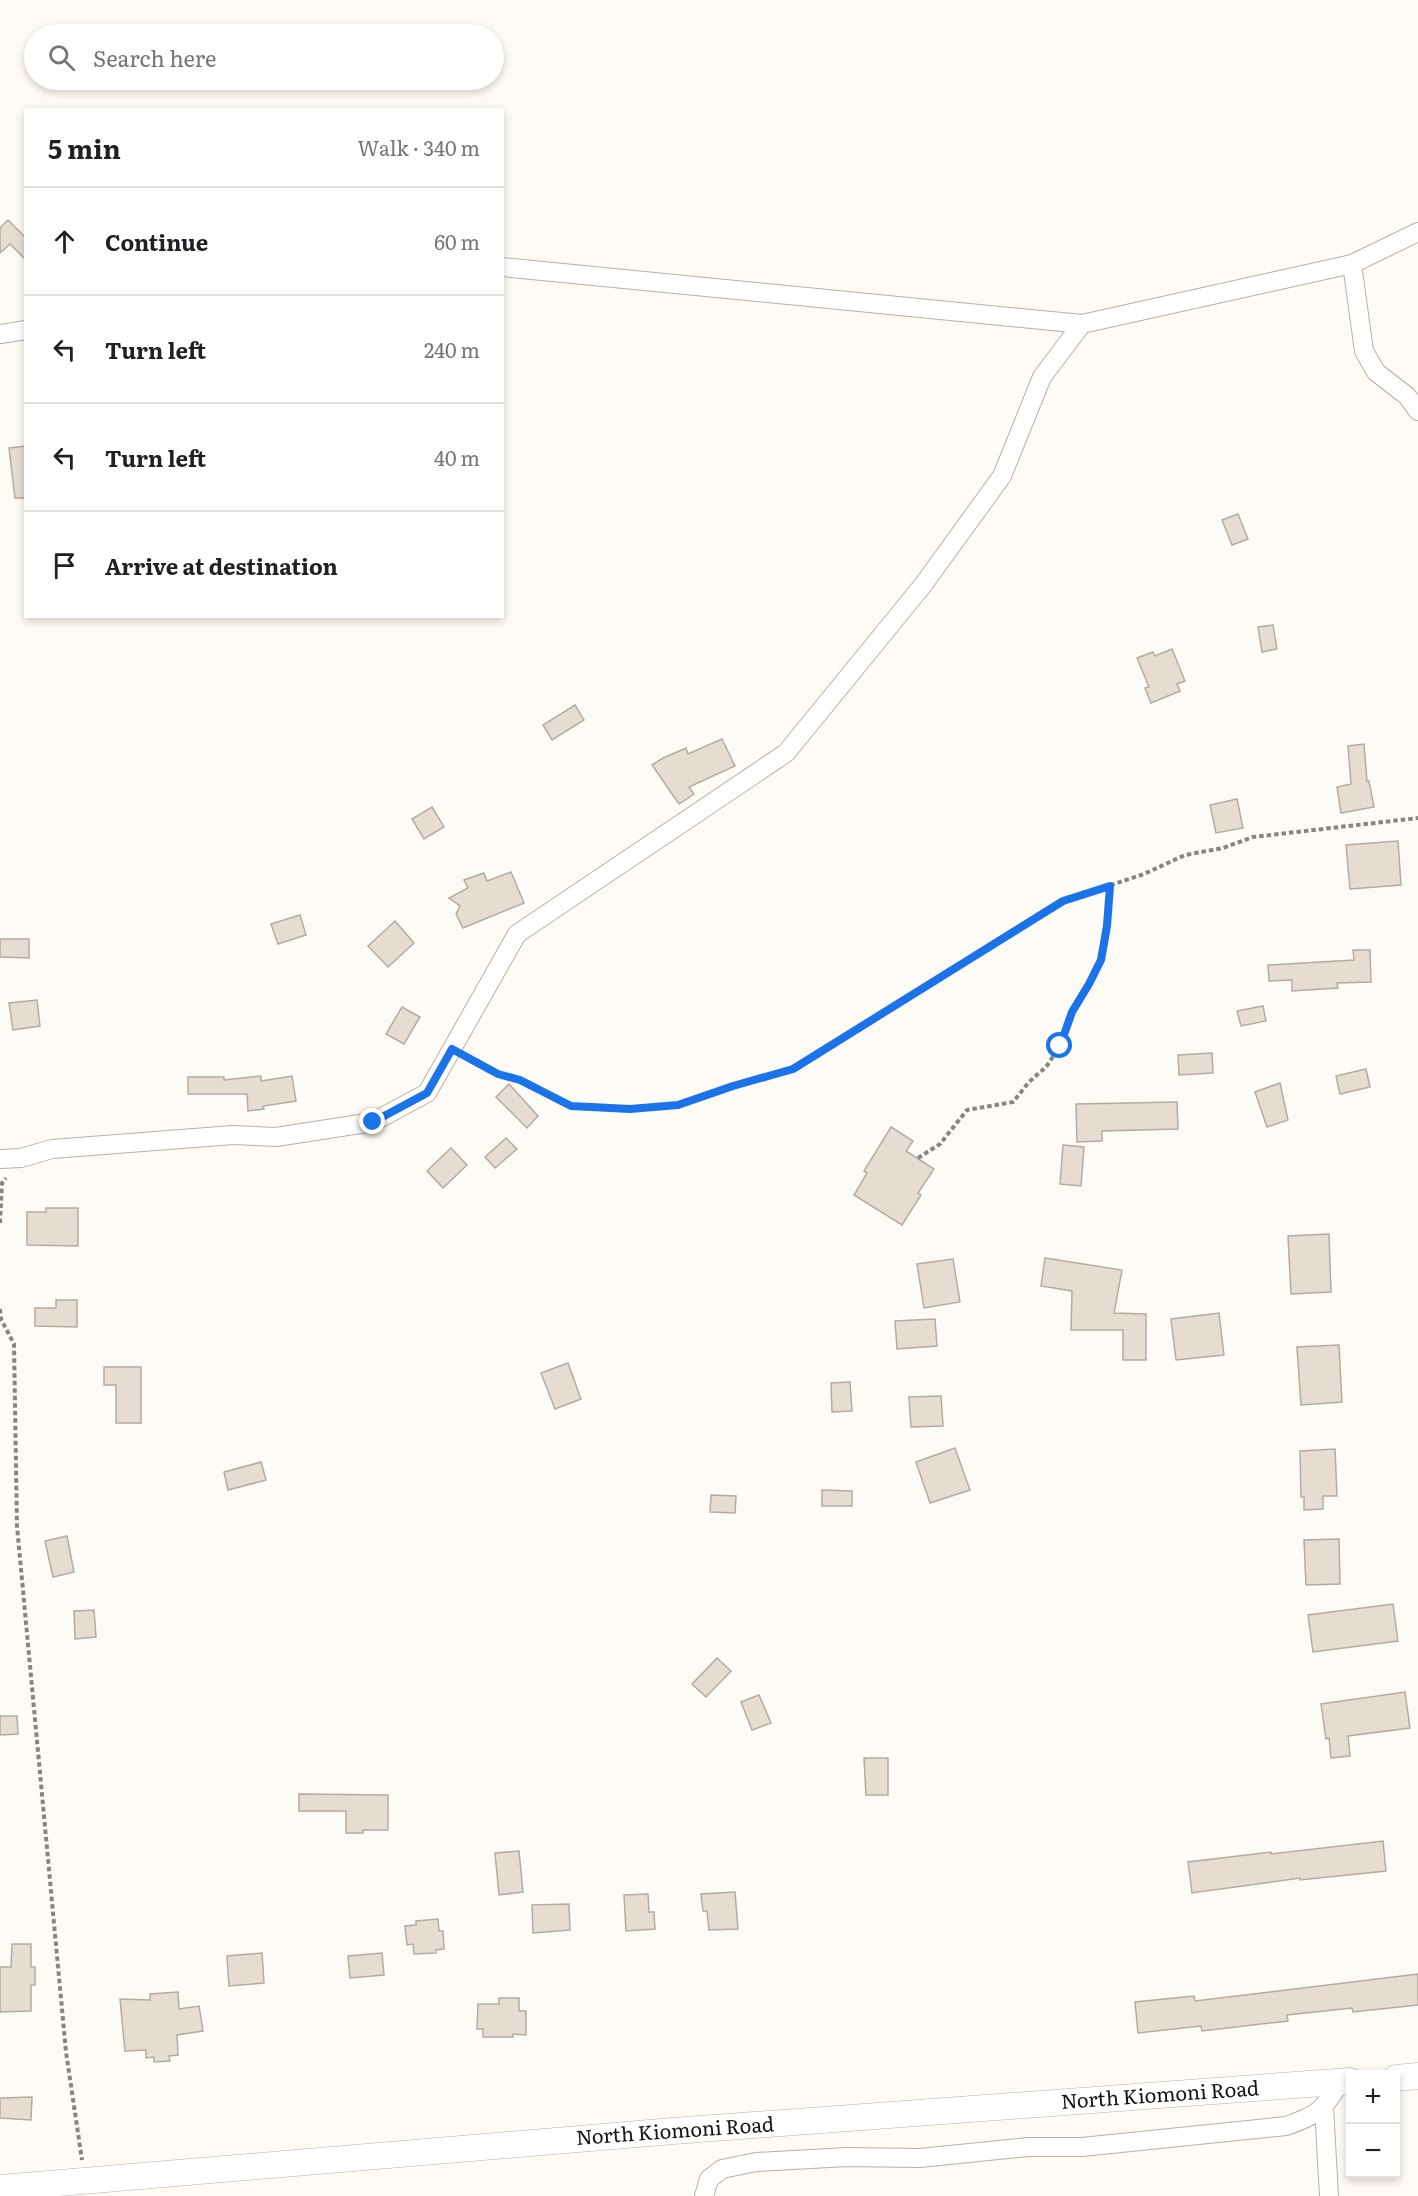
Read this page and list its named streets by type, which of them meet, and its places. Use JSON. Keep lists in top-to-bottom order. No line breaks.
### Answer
{"streets":{"main road":["North Kiomoni Road"]},"page":{"search":"Search here","heading":["5 min","Walk · 340 m"],"list":[["Continue","60 m"],["Turn left","240 m"],["Turn left","40 m"],"Arrive at destination"],"map_buttons":["+","−"]}}
